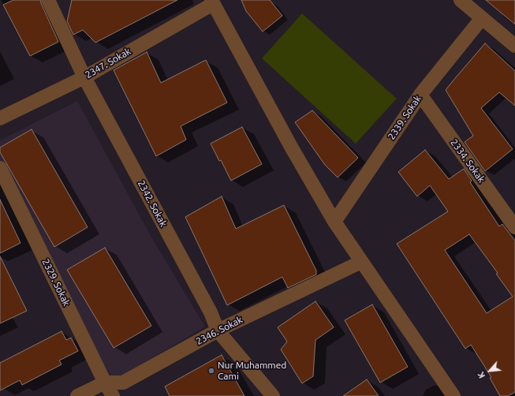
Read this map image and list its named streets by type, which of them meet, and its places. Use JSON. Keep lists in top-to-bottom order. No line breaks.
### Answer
{"streets":{"street":["2347. Sokak","2339. Sokak","2334. Sokak","2342. Sokak","2329. Sokak","2346. Sokak"]},"crossings":[["2347. Sokak","2342. Sokak"],["2339. Sokak","2334. Sokak"],["2342. Sokak","2346. Sokak"],["2329. Sokak","2346. Sokak"]],"places":["Nur Muhammed Cami"],"north":"bottom left"}
